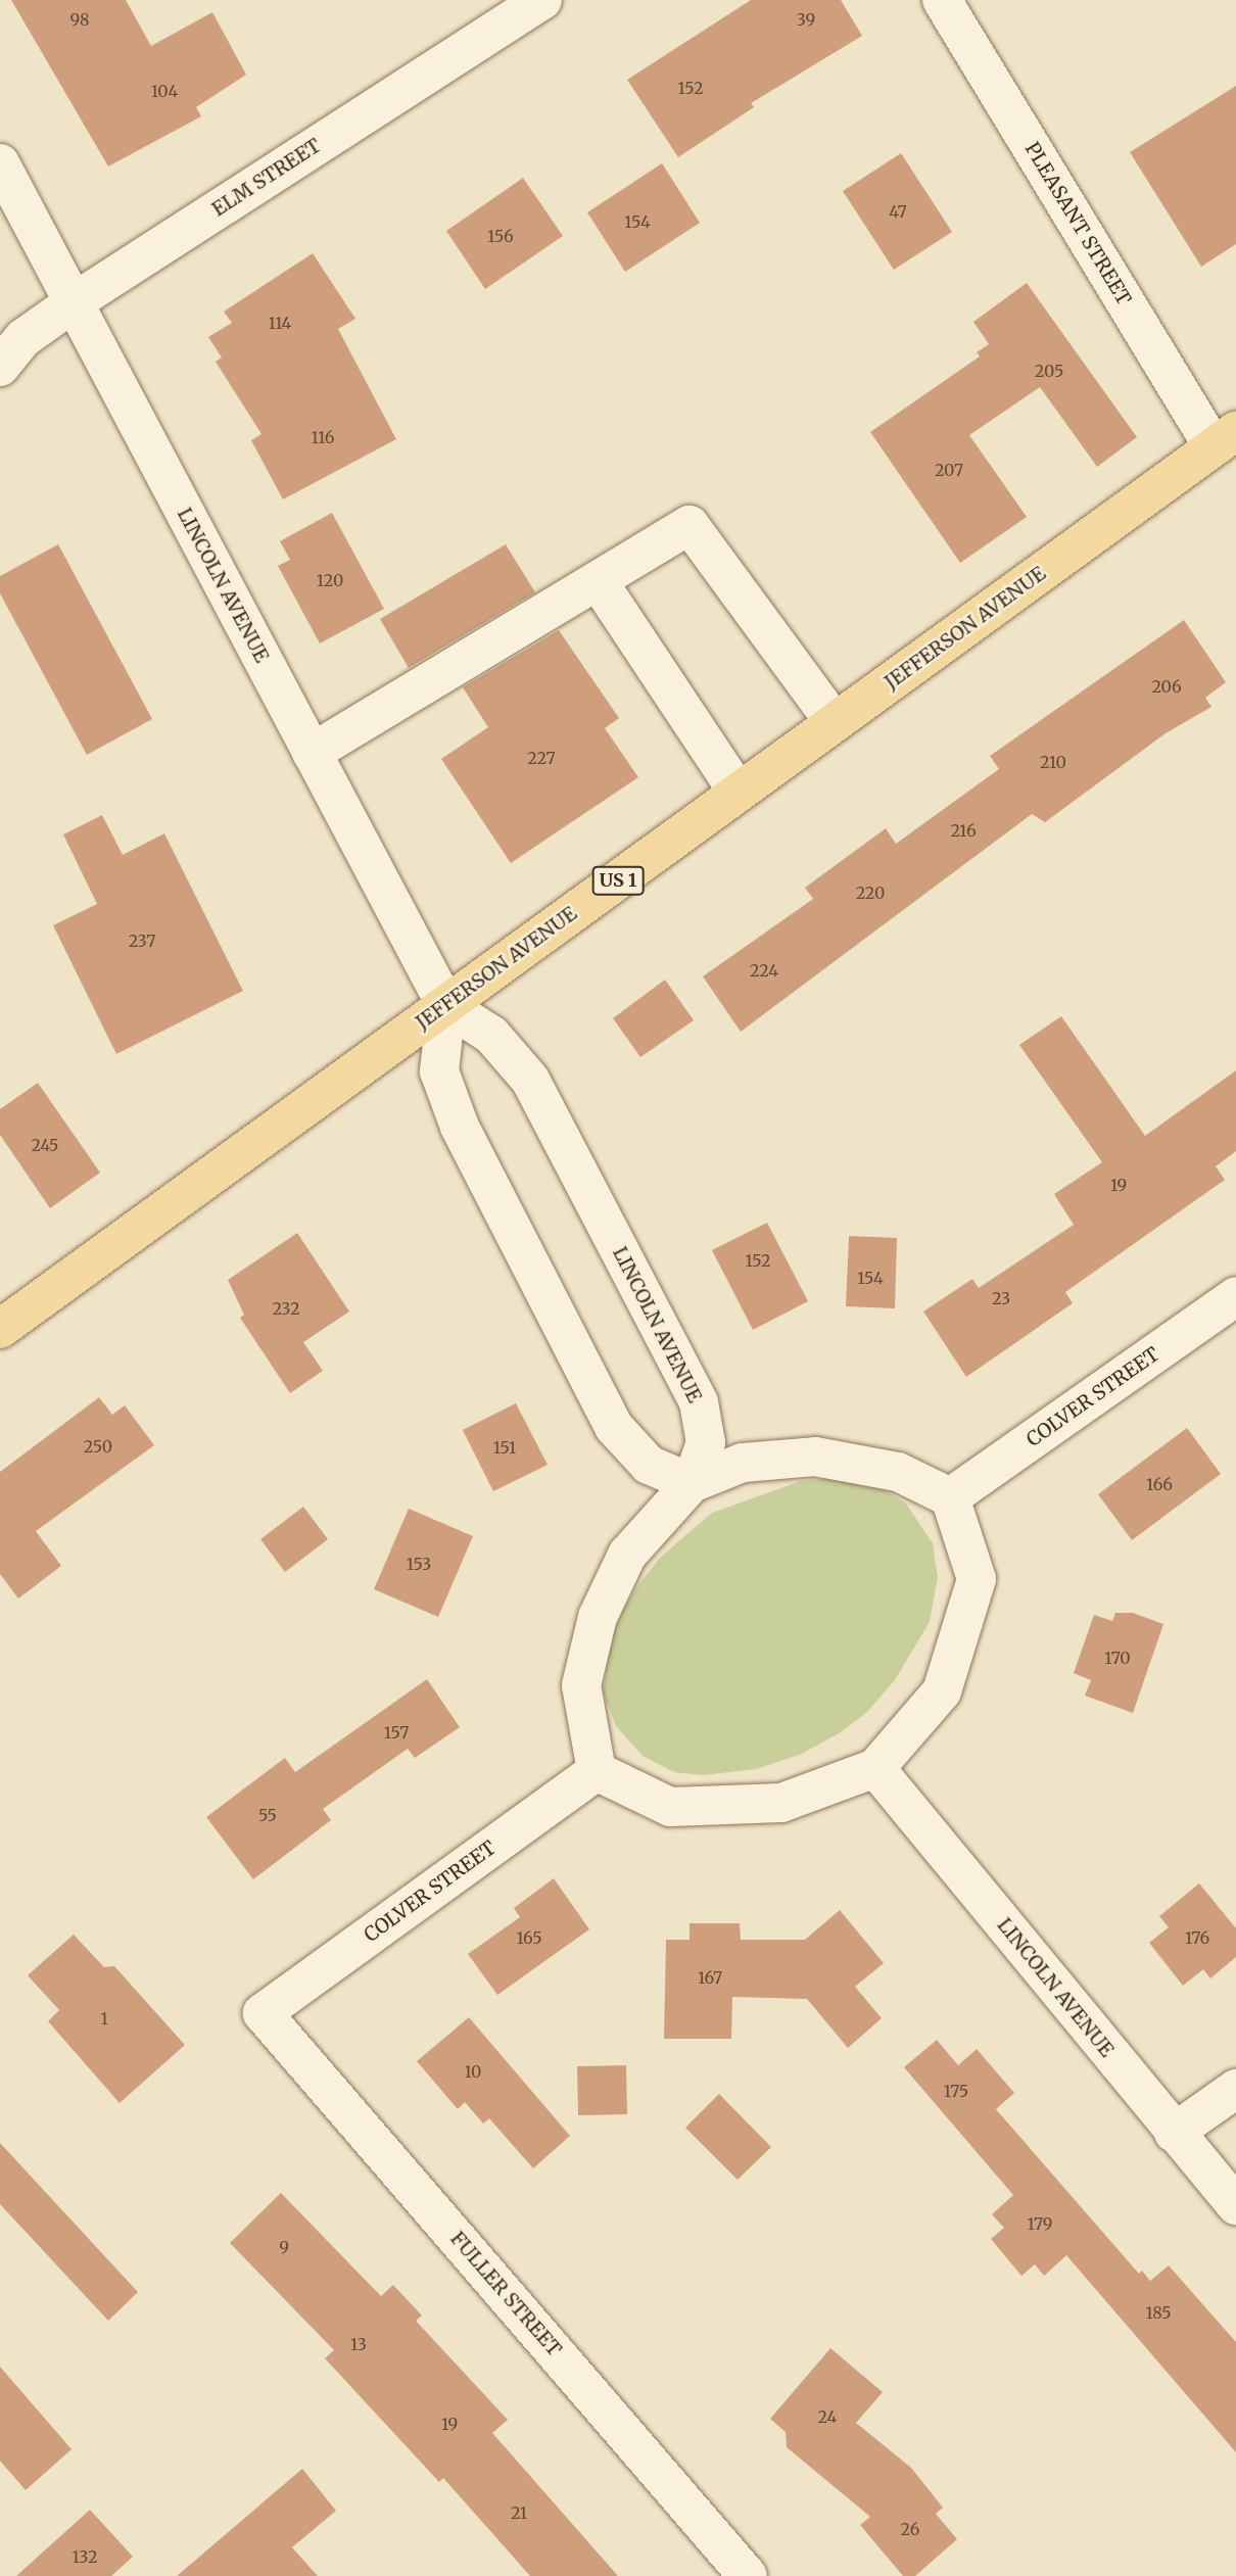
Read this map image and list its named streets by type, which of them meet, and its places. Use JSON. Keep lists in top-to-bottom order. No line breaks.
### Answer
{"streets":{"main road":["JEFFERSON AVENUE","US 1"],"street":["ELM STREET","PLEASANT STREET","LINCOLN AVENUE","COLVER STREET","FULLER STREET"]},"crossings":[["ELM STREET","LINCOLN AVENUE"],["PLEASANT STREET","JEFFERSON AVENUE"],["LINCOLN AVENUE","JEFFERSON AVENUE"],["COLVER STREET","FULLER STREET"]],"house_numbers":["98","39","152","104","47","154","156","114","205","116","207","120","206","227","210","216","220","237","224","245","19","152","154","23","232","250","151","166","153","170","157","55","165","176","167","1","10","175","179","9","185","13","24","19","21","26","132"]}
